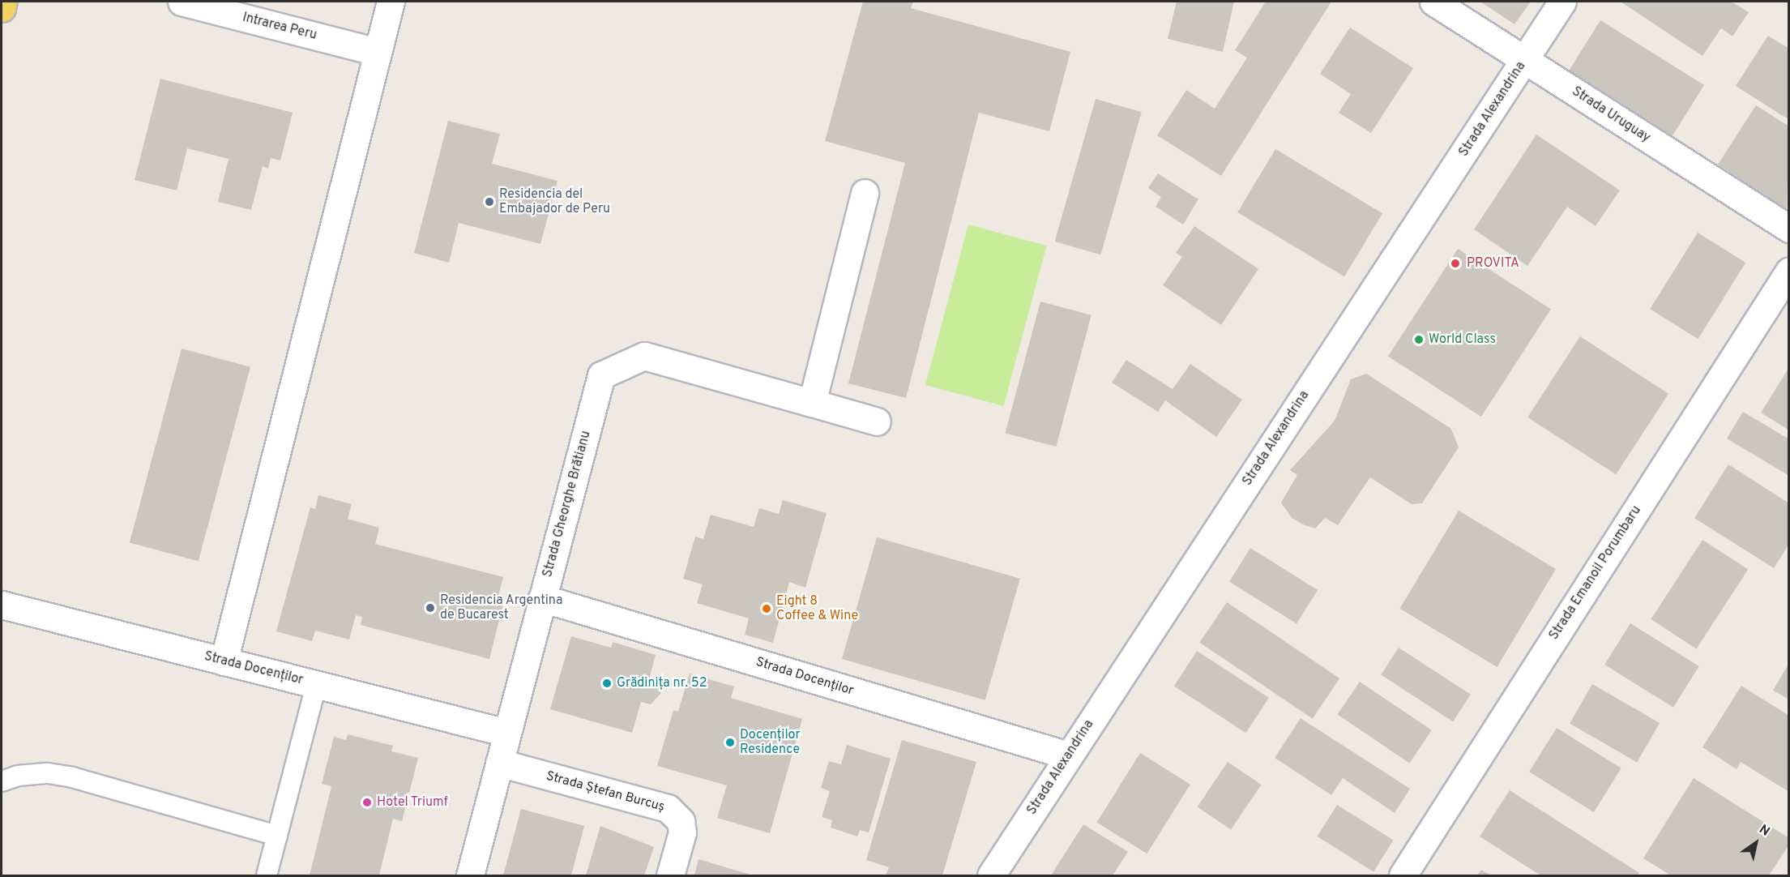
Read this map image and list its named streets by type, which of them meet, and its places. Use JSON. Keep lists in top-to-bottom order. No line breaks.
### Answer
{"streets":{"street":["Intrarea Peru","Strada Alexandrina","Strada Uruguay","Strada Gheorghe Brătianu","Strada Emanoil Porumbaru","Strada Docenților","Strada Ștefan Burcuș"]},"crossings":[["Strada Alexandrina","Strada Uruguay"],["Strada Alexandrina","Strada Docenților"],["Strada Gheorghe Brătianu","Strada Docenților"],["Strada Gheorghe Brătianu","Strada Ștefan Burcuș"]],"places":["Residencia del Embajador de Peru","PROVITA","World Class","Residencia Argentina de Bucarest","Eight 8 Coffee & Wine","Grădinița nr. 52","Docenților Residence","Hotel Triumf"],"north":"top right"}
